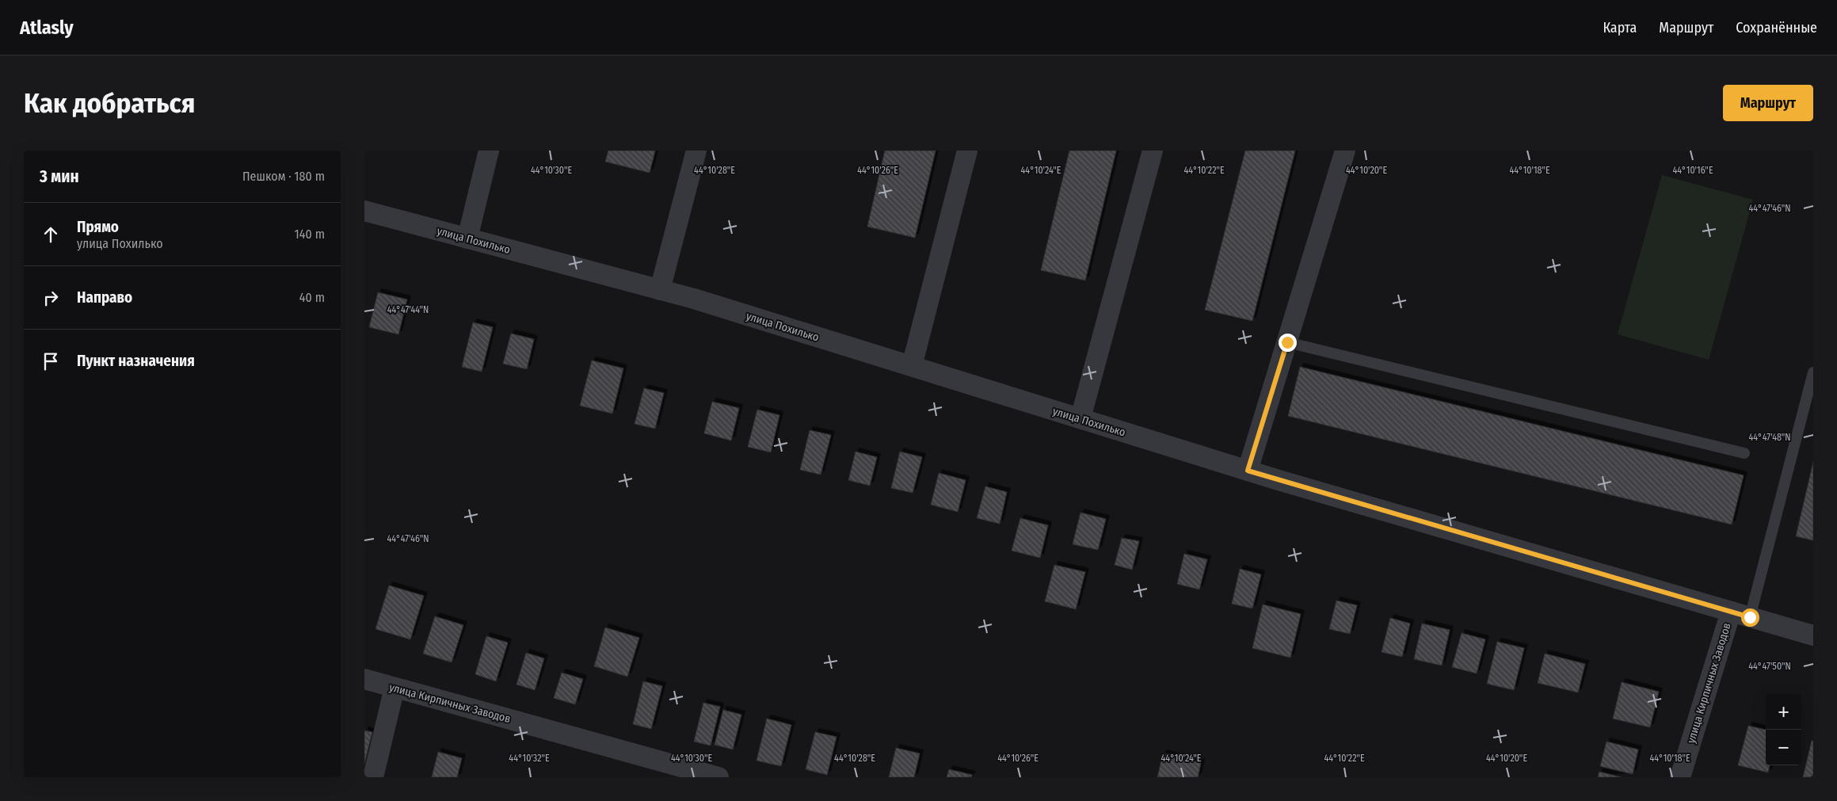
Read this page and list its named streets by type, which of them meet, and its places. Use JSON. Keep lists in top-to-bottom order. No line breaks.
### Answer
{"streets":{"street":["улица Похилько","улица Кирпичных Заводов"]},"crossings":[["улица Похилько","улица Кирпичных Заводов"]],"page":{"header":"Atlasly","nav":["Карта","Маршрут","Сохранённые"],"buttons":"Маршрут","title":"Как добраться","heading":["3 мин","Пешком · 180 m"],"list":[["Прямо","улица Похилько","140 m"],["Направо","40 m"],"Пункт назначения"],"map_buttons":["+","−"]},"coordinates":["44°10'30\"E","44°10'28\"E","44°10'26\"E","44°10'24\"E","44°10'22\"E","44°10'20\"E","44°10'18\"E","44°10'16\"E","44°47'46\"N","44°47'44\"N","44°47'48\"N","44°47'50\"N","44°10'32\"E"]}
